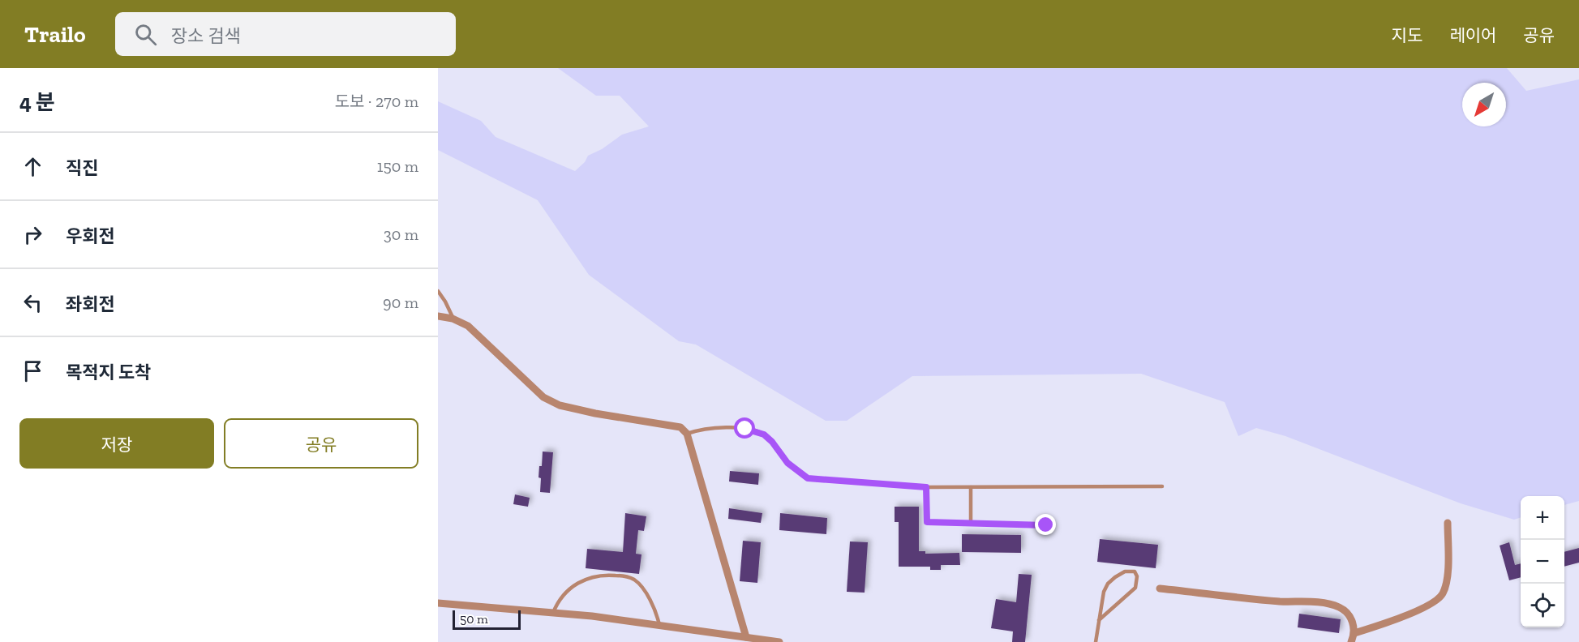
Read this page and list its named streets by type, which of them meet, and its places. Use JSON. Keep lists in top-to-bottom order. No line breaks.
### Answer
{"scale_bar":"50 m","north":"bottom left","page":{"header":"Trailo","search":"장소 검색","nav":["지도","레이어","공유"],"heading":["4 분","도보 · 270 m"],"list":[["직진","150 m"],["우회전","30 m"],["좌회전","90 m"],"목적지 도착"],"buttons":["저장","공유"],"map_buttons":["+","−"],"scale":"50 m"}}
